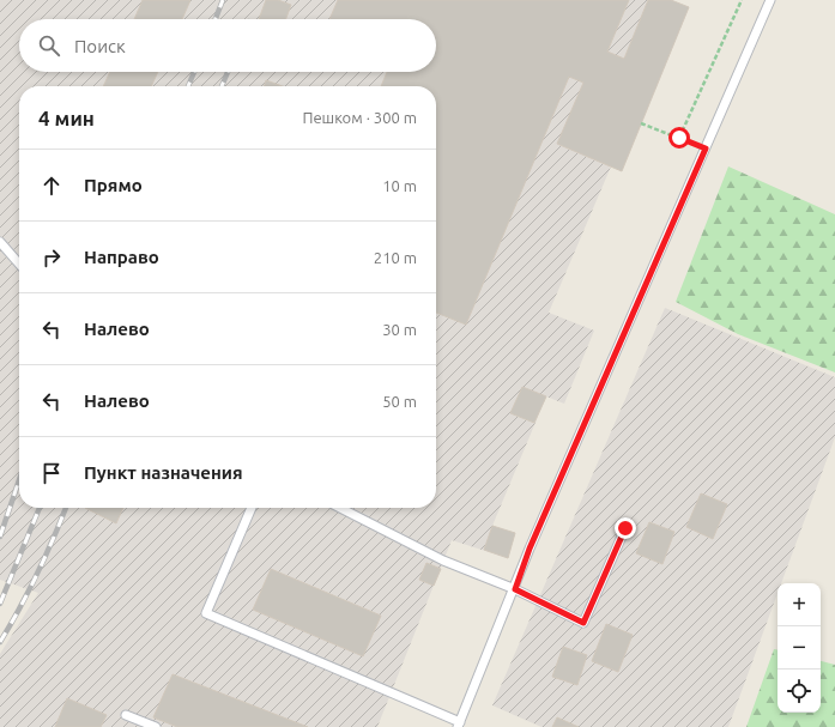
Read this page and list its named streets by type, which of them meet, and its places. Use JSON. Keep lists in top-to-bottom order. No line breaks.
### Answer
{"page":{"search":"Поиск","heading":["4 мин","Пешком · 300 m"],"list":[["Прямо","10 m"],["Направо","210 m"],["Налево","30 m"],["Налево","50 m"],"Пункт назначения"],"map_buttons":["+","−"]}}
